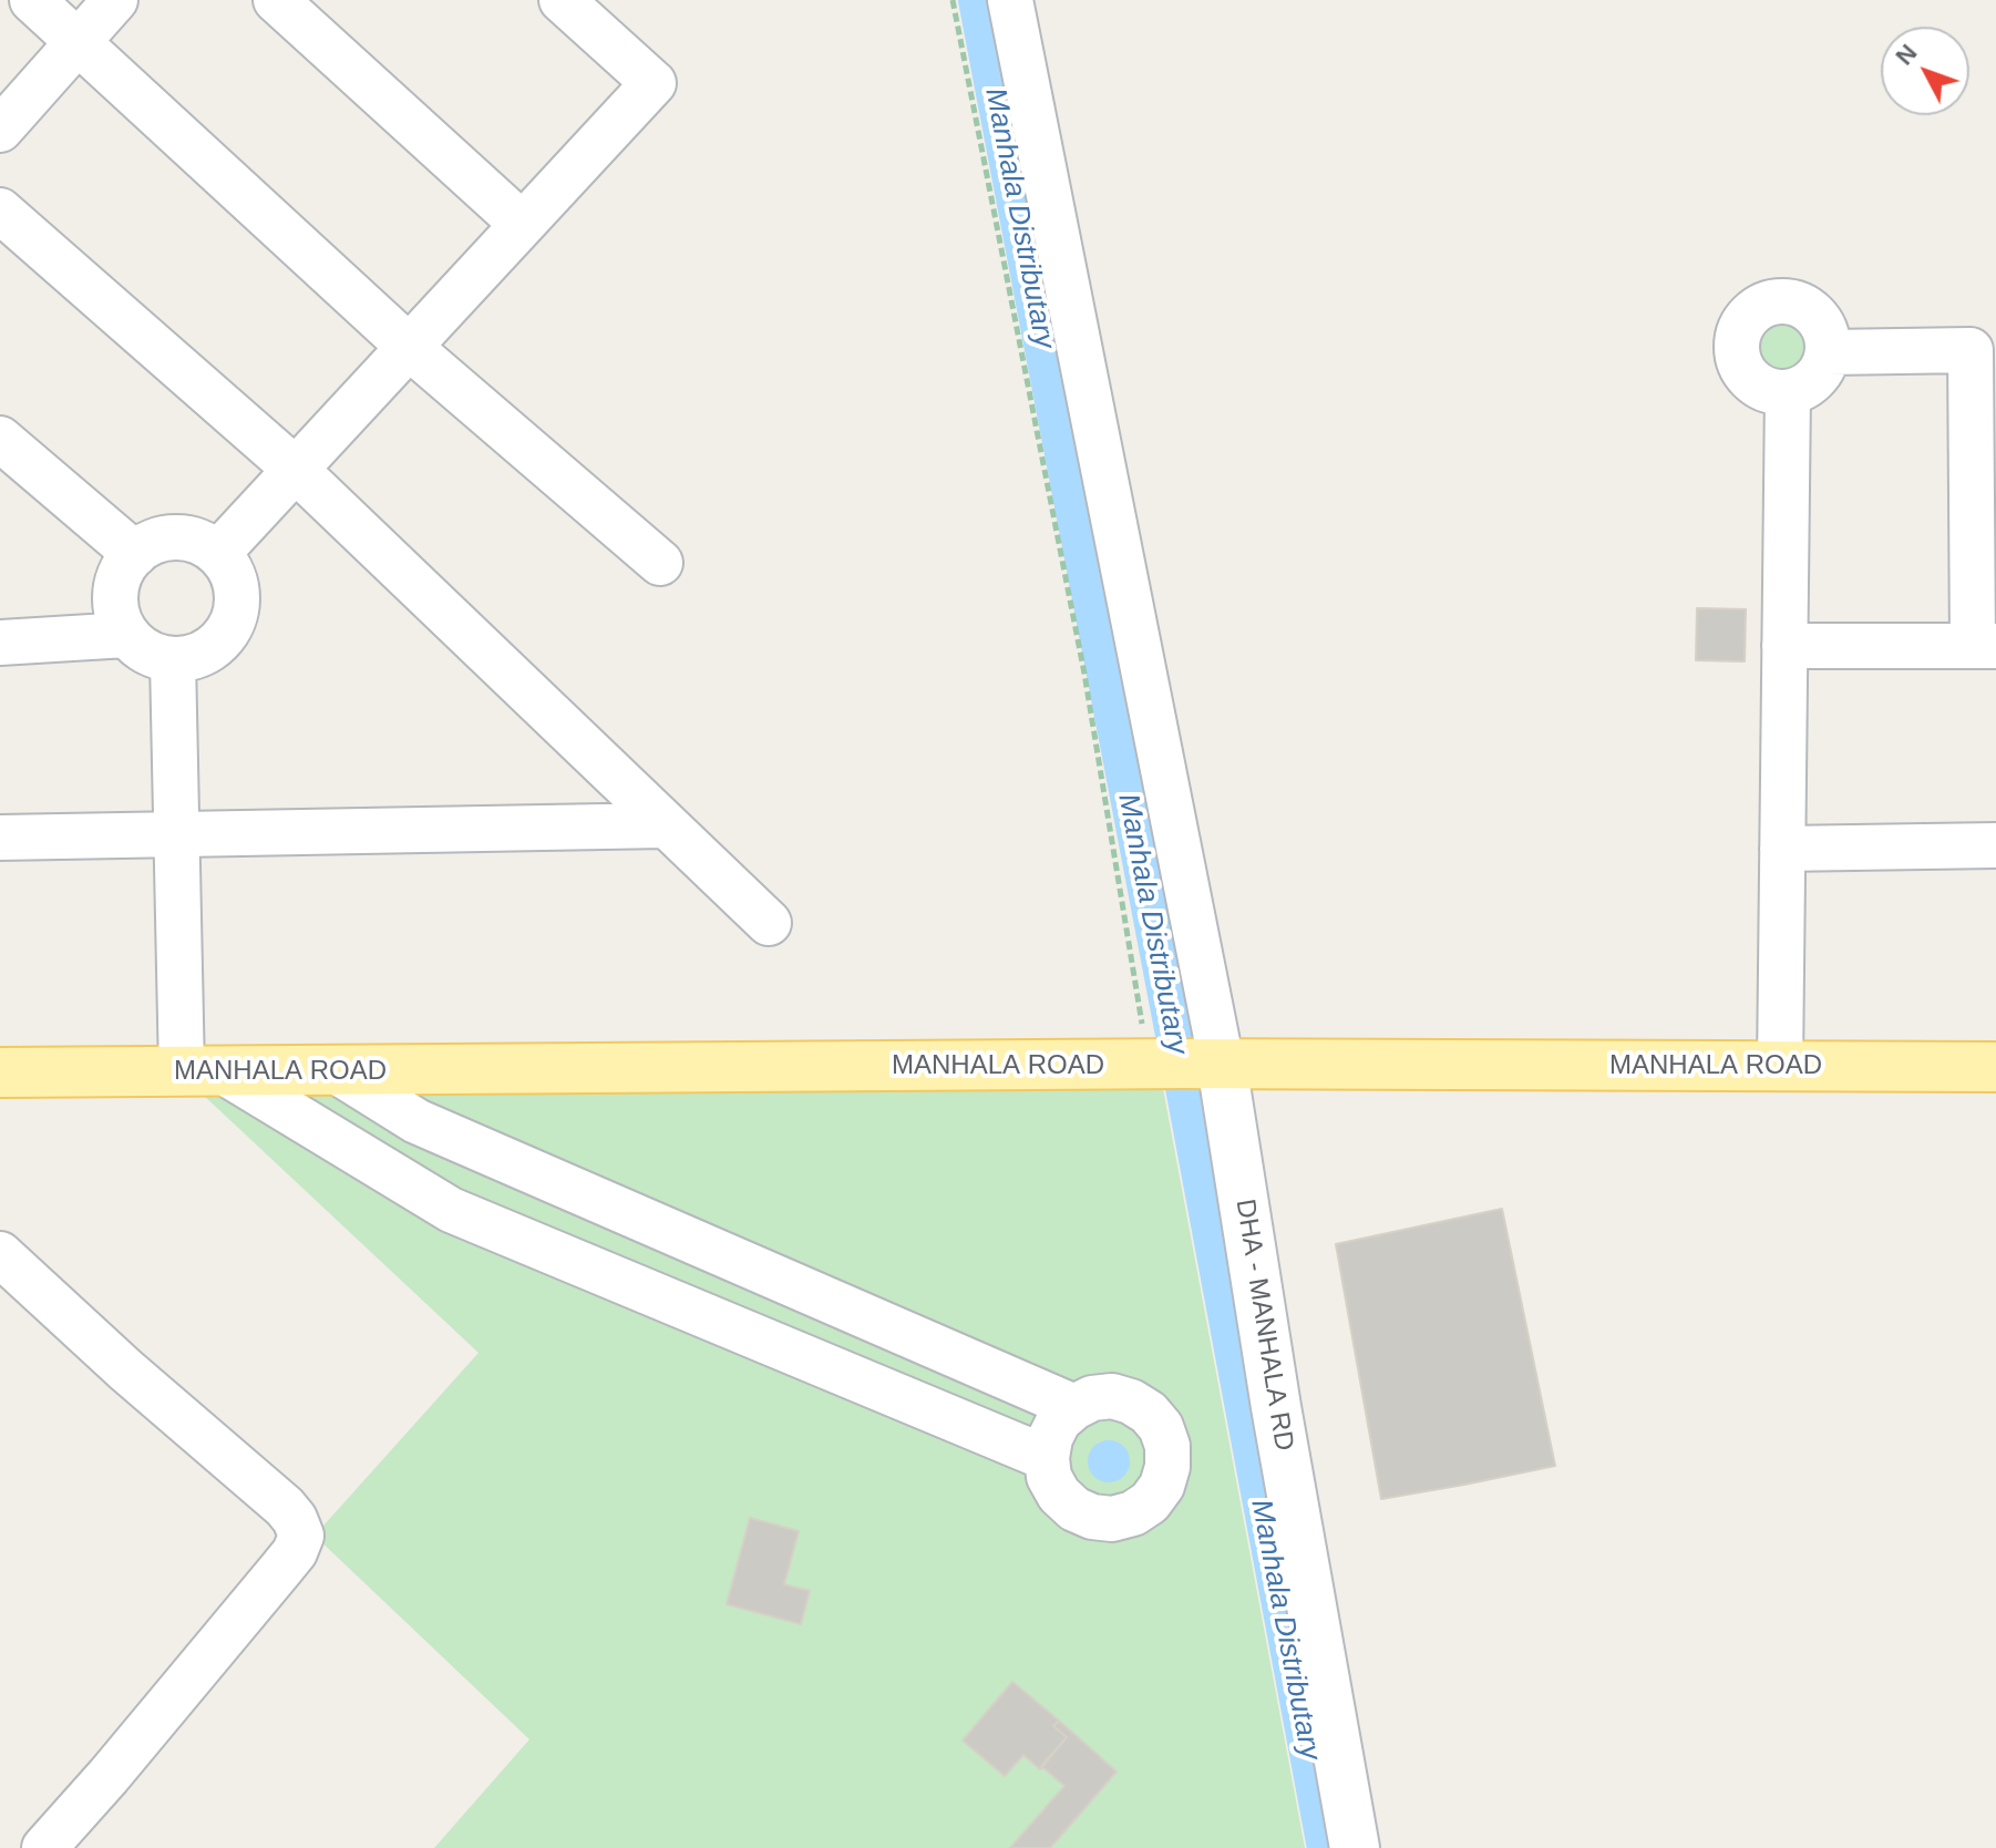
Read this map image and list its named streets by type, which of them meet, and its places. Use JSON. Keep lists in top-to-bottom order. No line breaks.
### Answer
{"streets":{"main road":["MANHALA ROAD","DHA - MANHALA RD"]},"crossings":[["MANHALA ROAD","DHA - MANHALA RD"]],"water":["Manhala Distributary"],"north":"top left"}
